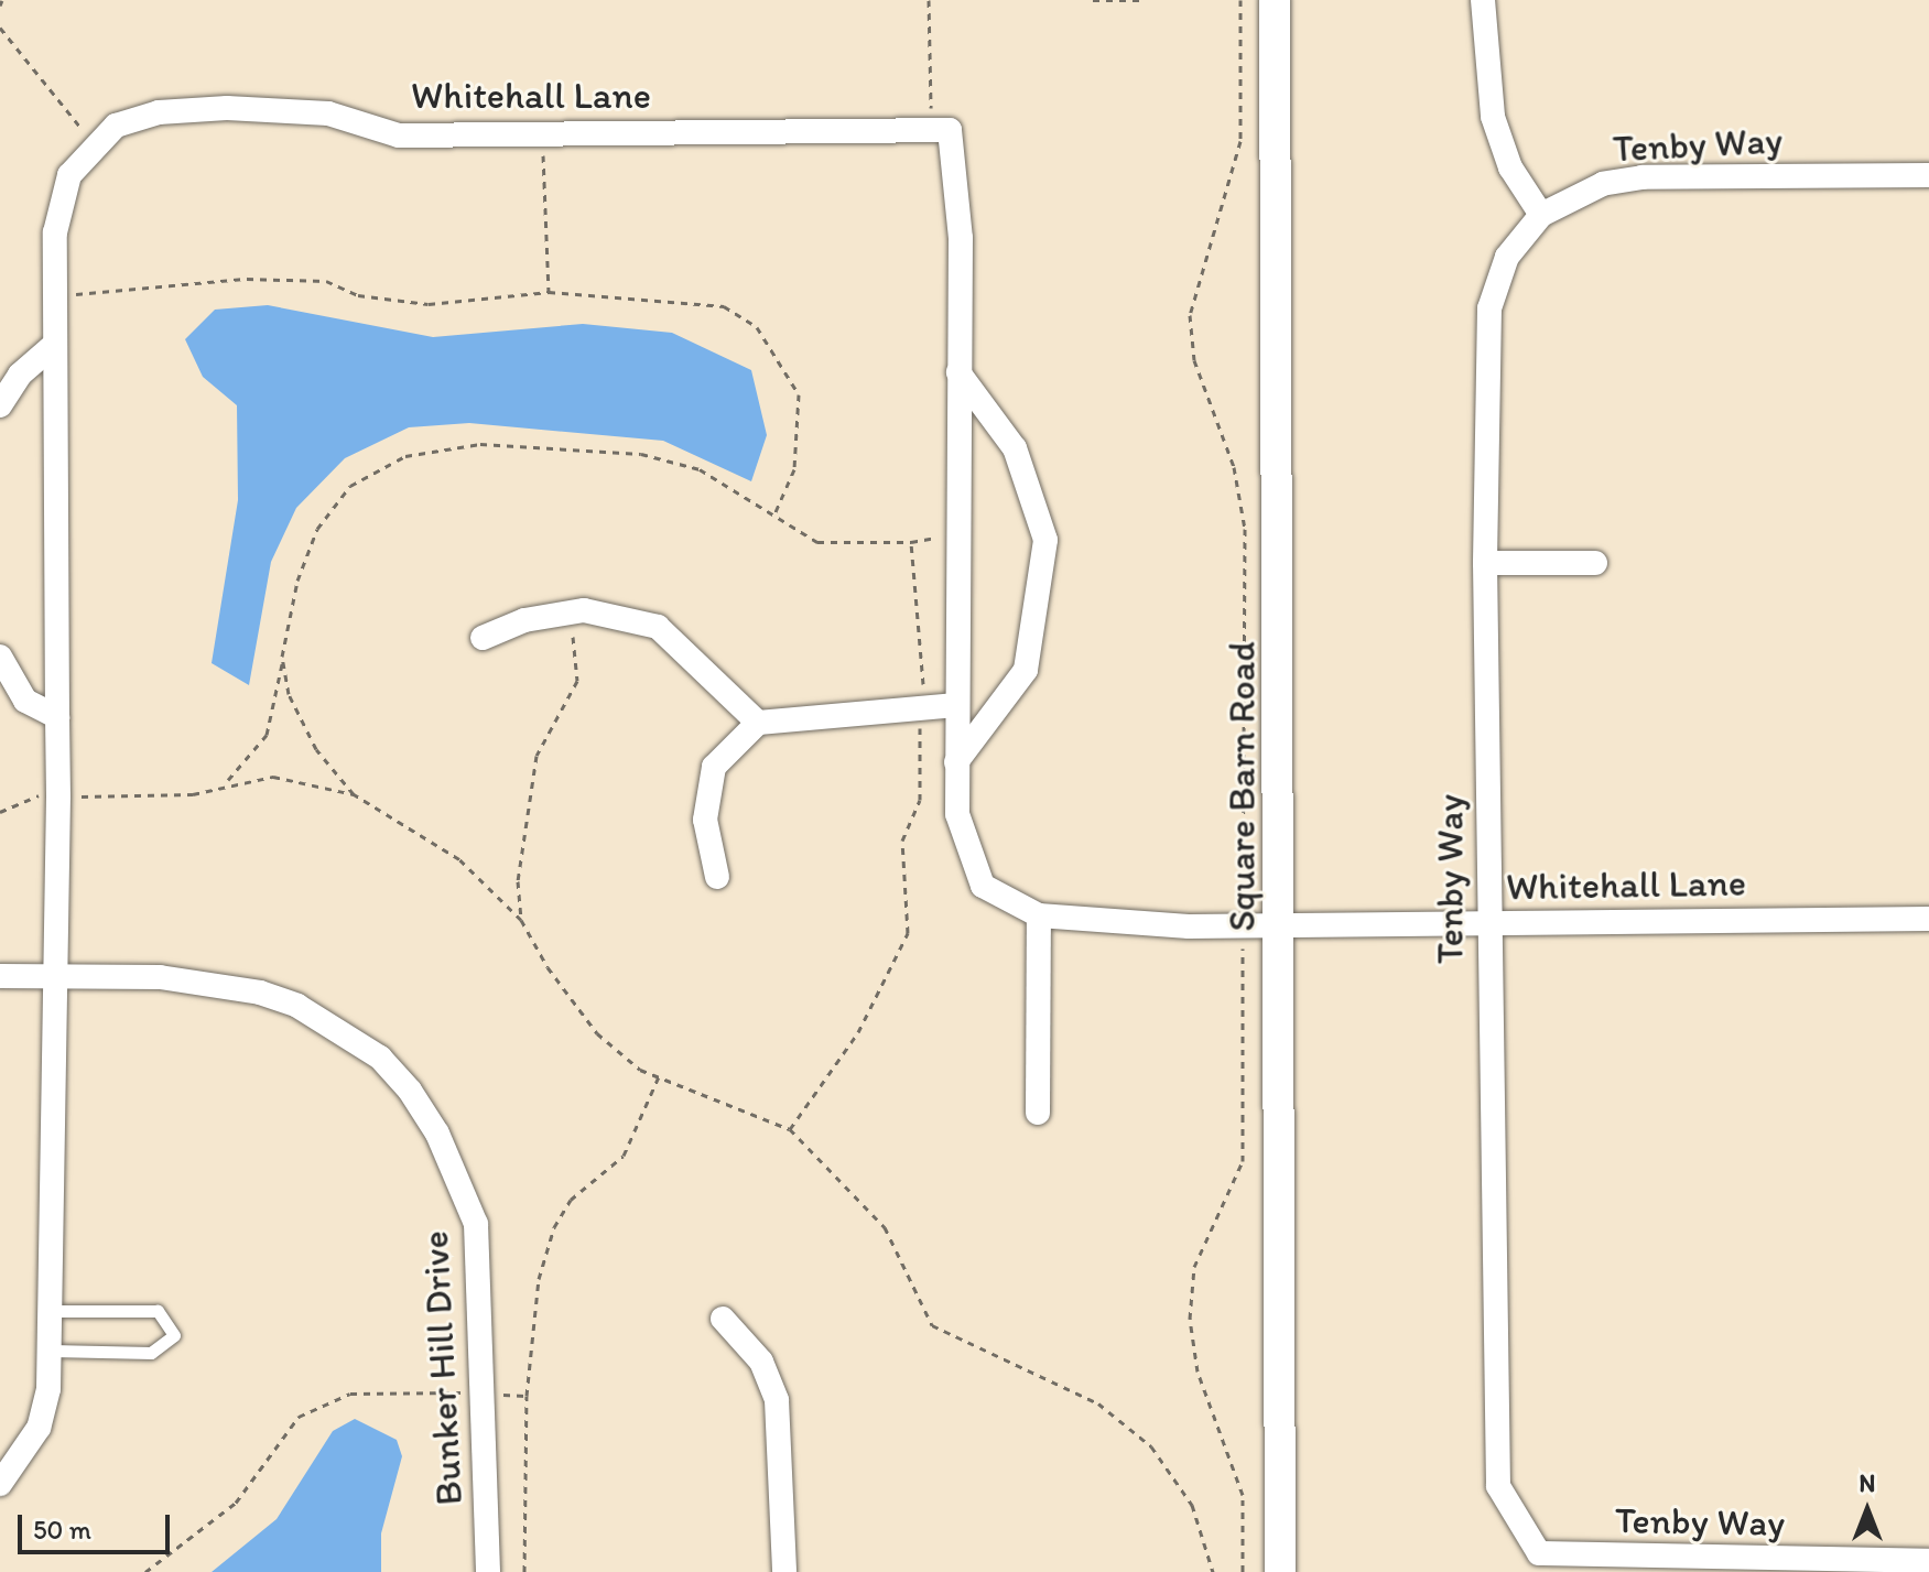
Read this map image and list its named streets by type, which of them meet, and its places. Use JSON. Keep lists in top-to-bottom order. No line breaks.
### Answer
{"streets":{"street":["Whitehall Lane","Tenby Way","Square Barn Road","Bunker Hill Drive"]},"crossings":[["Whitehall Lane","Tenby Way"],["Whitehall Lane","Square Barn Road"],["Whitehall Lane","Bunker Hill Drive"]],"scale_bar":"50 m","north":"top"}
